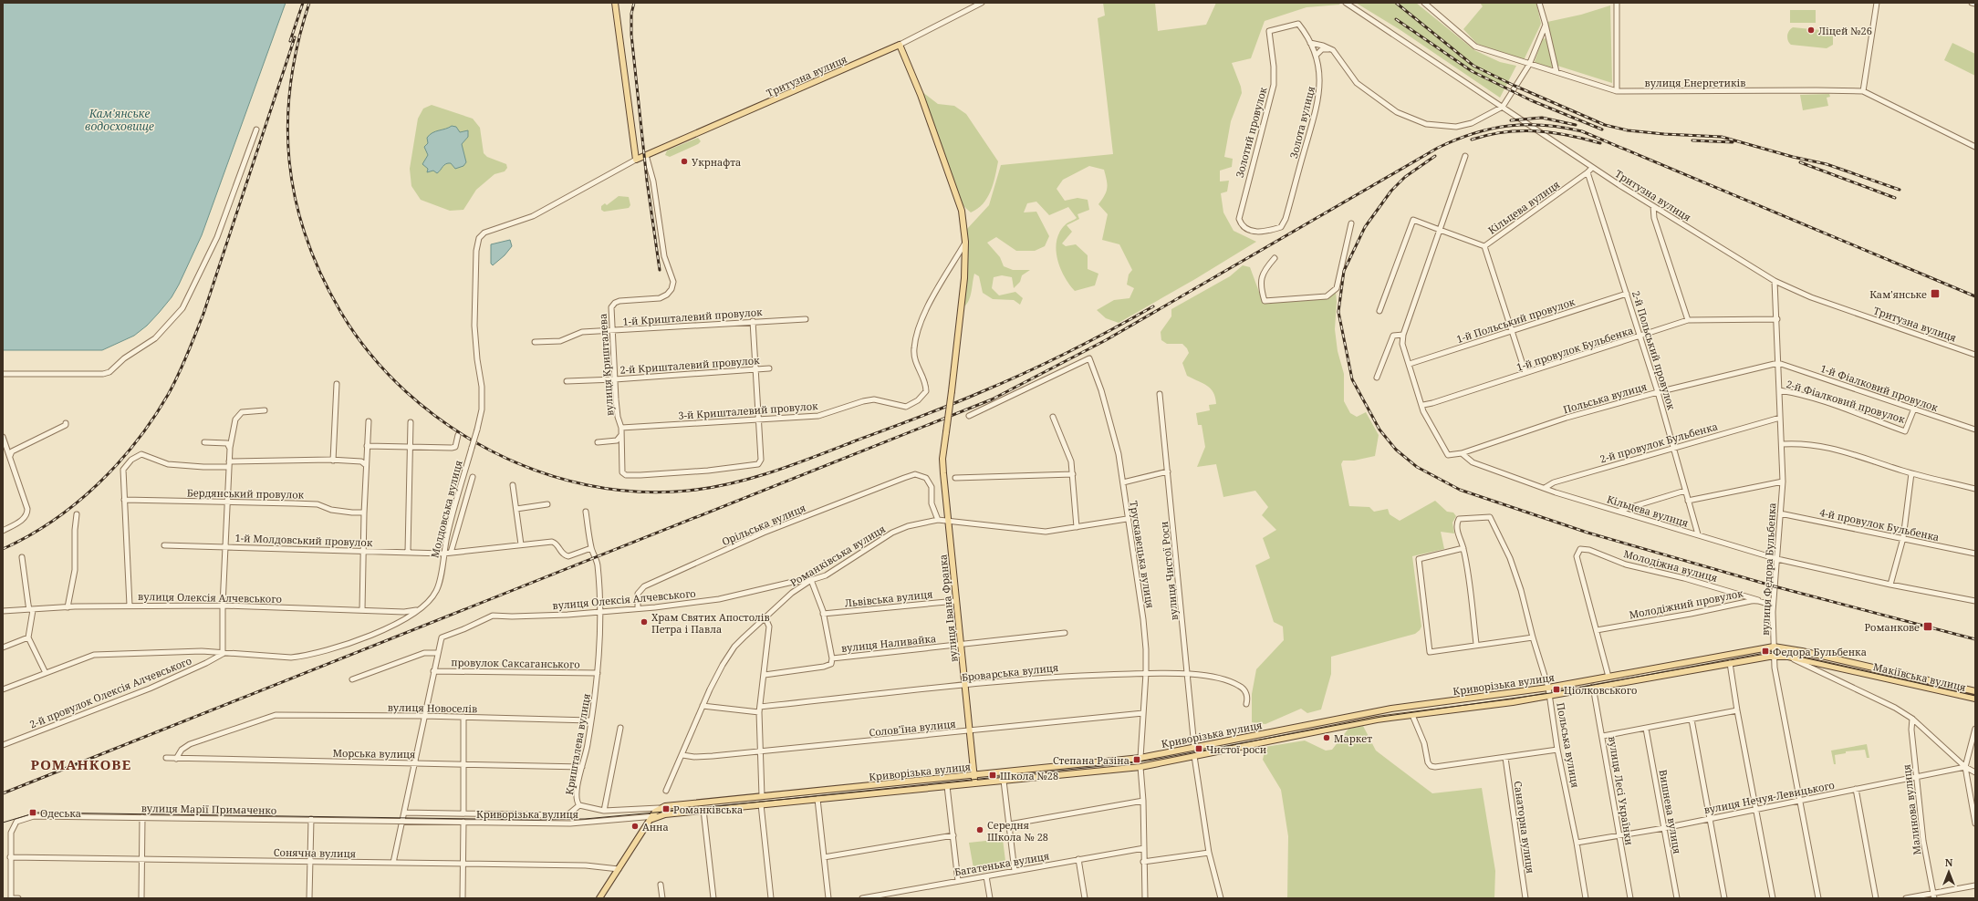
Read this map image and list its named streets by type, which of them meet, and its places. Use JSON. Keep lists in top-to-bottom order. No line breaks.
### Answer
{"streets":{"main road":["Тритузна вулиця","вулиця Івана Франка","Макіївська вулиця","Криворізька вулиця"],"street":["вулиця Енергетиків","Золота вулиця","Золотий провулок","Кільцева вулиця","1-й Кришталевий провулок","1-й Польський провулок","1-й провулок Бульбенка","2-й Польський провулок","вулиця Кришталева","2-й Кришталевий провулок","1-й Фіалковий провулок","Польська вулиця","2-й Фіалковий провулок","3-й Кришталевий провулок","2-й провулок Бульбенка","Бердянський провулок","Молдовська вулиця","Орільська вулиця","4-й провулок Бульбенка","1-й Молдовський провулок","Трускавецька вулиця","Романківська вулиця","Молодіжна вулиця","вулиця Федора Бульбенка","вулиця Чистої Роси","вулиця Олексія Алчевського","Львівська вулиця","Молодіжний провулок","вулиця Наливайка","провулок Саксаганського","Броварська вулиця","2-й провулок Олексія Алчевського","вулиця Новоселів","Соловʼїна вулиця","Кришталева вулиця","Морська вулиця","вулиця Лесі Українки","вулиця Нечуя-Левицького","вулиця Марії Примаченко","Малинова вулиця","Вишнева вулиця","Санаторна вулиця","Сонячна вулиця","Багатенька вулиця"]},"crossings":[["Тритузна вулиця","Кільцева вулиця"],["Тритузна вулиця","вулиця Кришталева"],["Тритузна вулиця","Молдовська вулиця"],["Тритузна вулиця","вулиця Федора Бульбенка"],["Тритузна вулиця","вулиця Івана Франка"],["Золота вулиця","Золотий провулок"],["Кільцева вулиця","2-й Польський провулок"],["Кільцева вулиця","Польська вулиця"],["Кільцева вулиця","2-й провулок Бульбенка"],["Кільцева вулиця","вулиця Федора Бульбенка"],["1-й Кришталевий провулок","вулиця Кришталева"],["1-й Польський провулок","2-й Польський провулок"],["1-й провулок Бульбенка","2-й Польський провулок"],["1-й провулок Бульбенка","вулиця Федора Бульбенка"],["2-й Польський провулок","Польська вулиця"],["2-й Польський провулок","2-й провулок Бульбенка"],["вулиця Кришталева","2-й Кришталевий провулок"],["вулиця Кришталева","3-й Кришталевий провулок"],["1-й Фіалковий провулок","Польська вулиця"],["1-й Фіалковий провулок","2-й Фіалковий провулок"],["1-й Фіалковий провулок","вулиця Федора Бульбенка"],["Польська вулиця","вулиця Федора Бульбенка"],["Польська вулиця","Криворізька вулиця"],["Польська вулиця","вулиця Нечуя-Левицького"],["2-й Фіалковий провулок","вулиця Федора Бульбенка"],["3-й Кришталевий провулок","вулиця Івана Франка"],["2-й провулок Бульбенка","вулиця Федора Бульбенка"],["Молдовська вулиця","1-й Молдовський провулок"],["Молдовська вулиця","вулиця Олексія Алчевського"],["Молдовська вулиця","2-й провулок Олексія Алчевського"],["Орільська вулиця","Романківська вулиця"],["Орільська вулиця","вулиця Олексія Алчевського"],["4-й провулок Бульбенка","вулиця Федора Бульбенка"],["1-й Молдовський провулок","Кришталева вулиця"],["Трускавецька вулиця","Романківська вулиця"],["Трускавецька вулиця","Броварська вулиця"],["Трускавецька вулиця","Криворізька вулиця"],["Трускавецька вулиця","Соловʼїна вулиця"],["Романківська вулиця","вулиця Олексія Алчевського"],["Романківська вулиця","вулиця Івана Франка"],["Романківська вулиця","Броварська вулиця"],["Романківська вулиця","Соловʼїна вулиця"],["Молодіжна вулиця","Молодіжний провулок"],["Молодіжна вулиця","Криворізька вулиця"],["вулиця Федора Бульбенка","Молодіжний провулок"],["вулиця Федора Бульбенка","Макіївська вулиця"],["вулиця Федора Бульбенка","Криворізька вулиця"],["вулиця Федора Бульбенка","вулиця Нечуя-Левицького"],["вулиця Чистої Роси","Броварська вулиця"],["вулиця Чистої Роси","Криворізька вулиця"],["вулиця Олексія Алчевського","Кришталева вулиця"],["Львівська вулиця","вулиця Івана Франка"],["вулиця Івана Франка","вулиця Наливайка"],["вулиця Івана Франка","Броварська вулиця"],["вулиця Івана Франка","Криворізька вулиця"],["вулиця Івана Франка","Соловʼїна вулиця"],["провулок Саксаганського","Кришталева вулиця"],["Макіївська вулиця","Криворізька вулиця"],["Криворізька вулиця","вулиця Лесі Українки"],["Криворізька вулиця","вулиця Марії Примаченко"],["вулиця Новоселів","Кришталева вулиця"],["вулиця Новоселів","Морська вулиця"],["Кришталева вулиця","Морська вулиця"],["вулиця Лесі Українки","вулиця Нечуя-Левицького"],["вулиця Нечуя-Левицького","Малинова вулиця"],["вулиця Нечуя-Левицького","Вишнева вулиця"],["вулиця Марії Примаченко","Сонячна вулиця"]],"districts":["РОМАНКОВЕ"],"water":["Кам'янське водосховище"],"places":{"other":["Ліцей №26","Укрнафта","Храм Святих Апостолів Петра і Павла","Маркет","Анна","Середня Школа № 28"],"transit":["Кам'янське","Романкове","Федора Бульбенка","Ціолковського","Чистої роси","Степана Разіна","Школа №28","Романківська","Одеська"]},"north":"top"}
